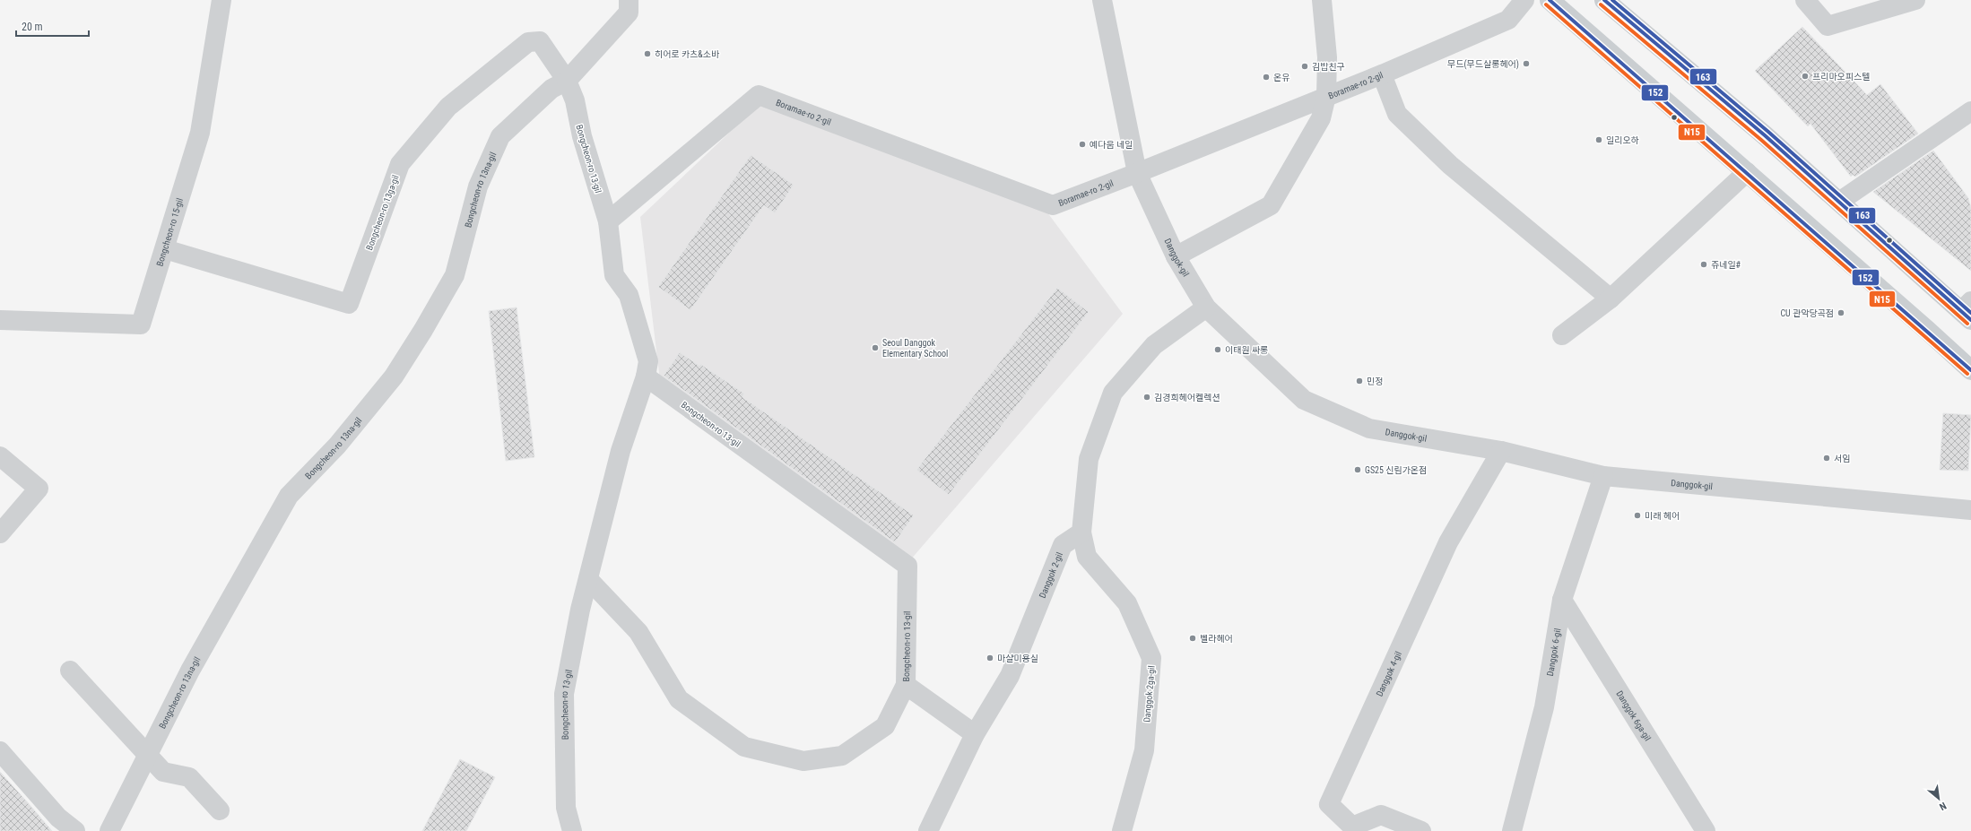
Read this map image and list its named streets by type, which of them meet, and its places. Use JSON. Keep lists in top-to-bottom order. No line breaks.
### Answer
{"streets":{"street":["Boramae-ro 2-gil","Bongcheon-ro 13-gil","Bongcheon-ro 13na-gil","Bongcheon-ro 13ga-gil","Bongcheon-ro 15-gil","Danggok-gil","Danggok 2-gil","Danggok 6-gil","Danggok 4-gil","Danggok 2ga-gil","Danggok 6ga-gil"]},"crossings":[["Boramae-ro 2-gil","Bongcheon-ro 13-gil"],["Boramae-ro 2-gil","Danggok-gil"],["Bongcheon-ro 13-gil","Bongcheon-ro 13na-gil"],["Bongcheon-ro 13-gil","Bongcheon-ro 13ga-gil"],["Bongcheon-ro 13na-gil","Bongcheon-ro 13ga-gil"],["Bongcheon-ro 13ga-gil","Bongcheon-ro 15-gil"],["Danggok-gil","Danggok 6-gil"],["Danggok-gil","Danggok 4-gil"],["Danggok 2-gil","Danggok 2ga-gil"],["Danggok 6-gil","Danggok 6ga-gil"]],"places":["히어로 카츠&소바","무드(무드살롱헤어)","김밥친구","프리마오피스텔","온유","일리오하","예다움 네일","쥬네일#","CU 관악당곡점","Seoul Danggok Elementary School","이태원 싸롱","민정","김경희헤어켈렉션","서임","GS25 신림가온점","미래 헤어","벨라헤어","마샬미용실"],"lines":["transit line 152","transit line 163","transit line N15"],"scale_bar":"20 m","north":"bottom right"}
